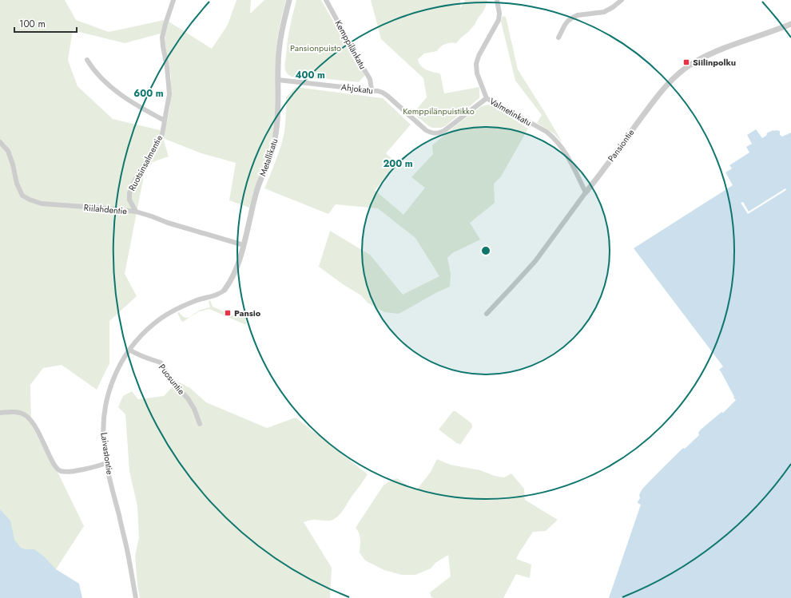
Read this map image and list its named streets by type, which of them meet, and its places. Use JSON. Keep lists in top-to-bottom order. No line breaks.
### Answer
{"streets":{"street":["Kemppilänkatu","Ahjokatu","Valmetinkatu","Pansiontie","Metallikatu","Ruotsinsalmentie","Riilahdentie","Puosuntie","Laivastontie"]},"crossings":[["Kemppilänkatu","Ahjokatu"],["Ahjokatu","Valmetinkatu"],["Ahjokatu","Metallikatu"],["Valmetinkatu","Pansiontie"],["Metallikatu","Riilahdentie"],["Metallikatu","Laivastontie"],["Ruotsinsalmentie","Riilahdentie"],["Puosuntie","Laivastontie"]],"parks":["Pansionpuisto","Kemppilänpuistikko"],"places":{"transit":["Siilinpolku","Pansio"]},"scale_bar":"100 m","rings":["400 m","600 m","200 m"]}
